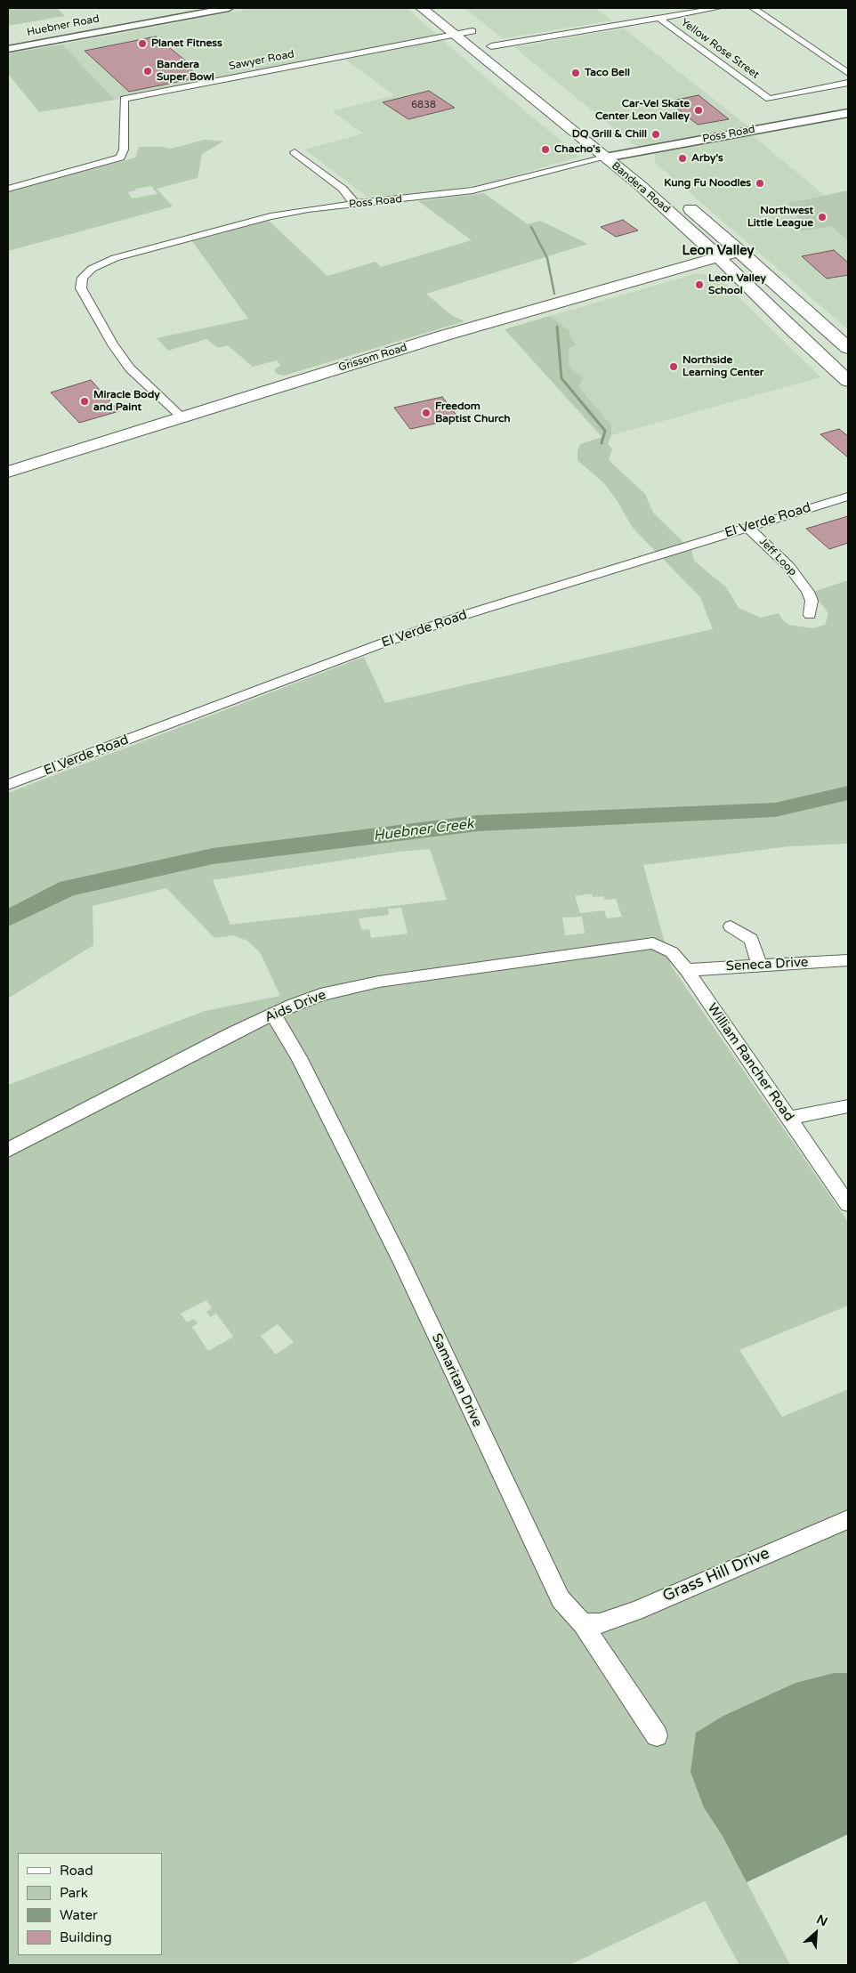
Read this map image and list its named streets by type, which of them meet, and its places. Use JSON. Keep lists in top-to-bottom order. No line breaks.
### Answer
{"streets":{"main road":["Bandera Road","Grissom Road"],"street":["Huebner Road","Yellow Rose Street","Sawyer Road","Poss Road","El Verde Road","Jeff Loop","Seneca Drive","Aids Drive","William Rancher Road","Samaritan Drive","Grass Hill Drive"]},"crossings":[["Sawyer Road","Bandera Road"],["Poss Road","Bandera Road"],["Poss Road","Grissom Road"],["Bandera Road","Grissom Road"],["El Verde Road","Jeff Loop"],["Seneca Drive","William Rancher Road"],["Aids Drive","William Rancher Road"],["Aids Drive","Samaritan Drive"],["Samaritan Drive","Grass Hill Drive"]],"districts":["Leon Valley"],"water":["Huebner Creek"],"places":["Planet Fitness","Bandera Super Bowl","Taco Bell","Car-Vel Skate Center Leon Valley","DQ Grill & Chill","Chacho's","Arby's","Kung Fu Noodles","Northwest Little League","Leon Valley School","Northside Learning Center","Miracle Body and Paint","Freedom Baptist Church"],"house_numbers":["6838"],"legend":["Road","Park","Water","Building"],"north":"top right"}
